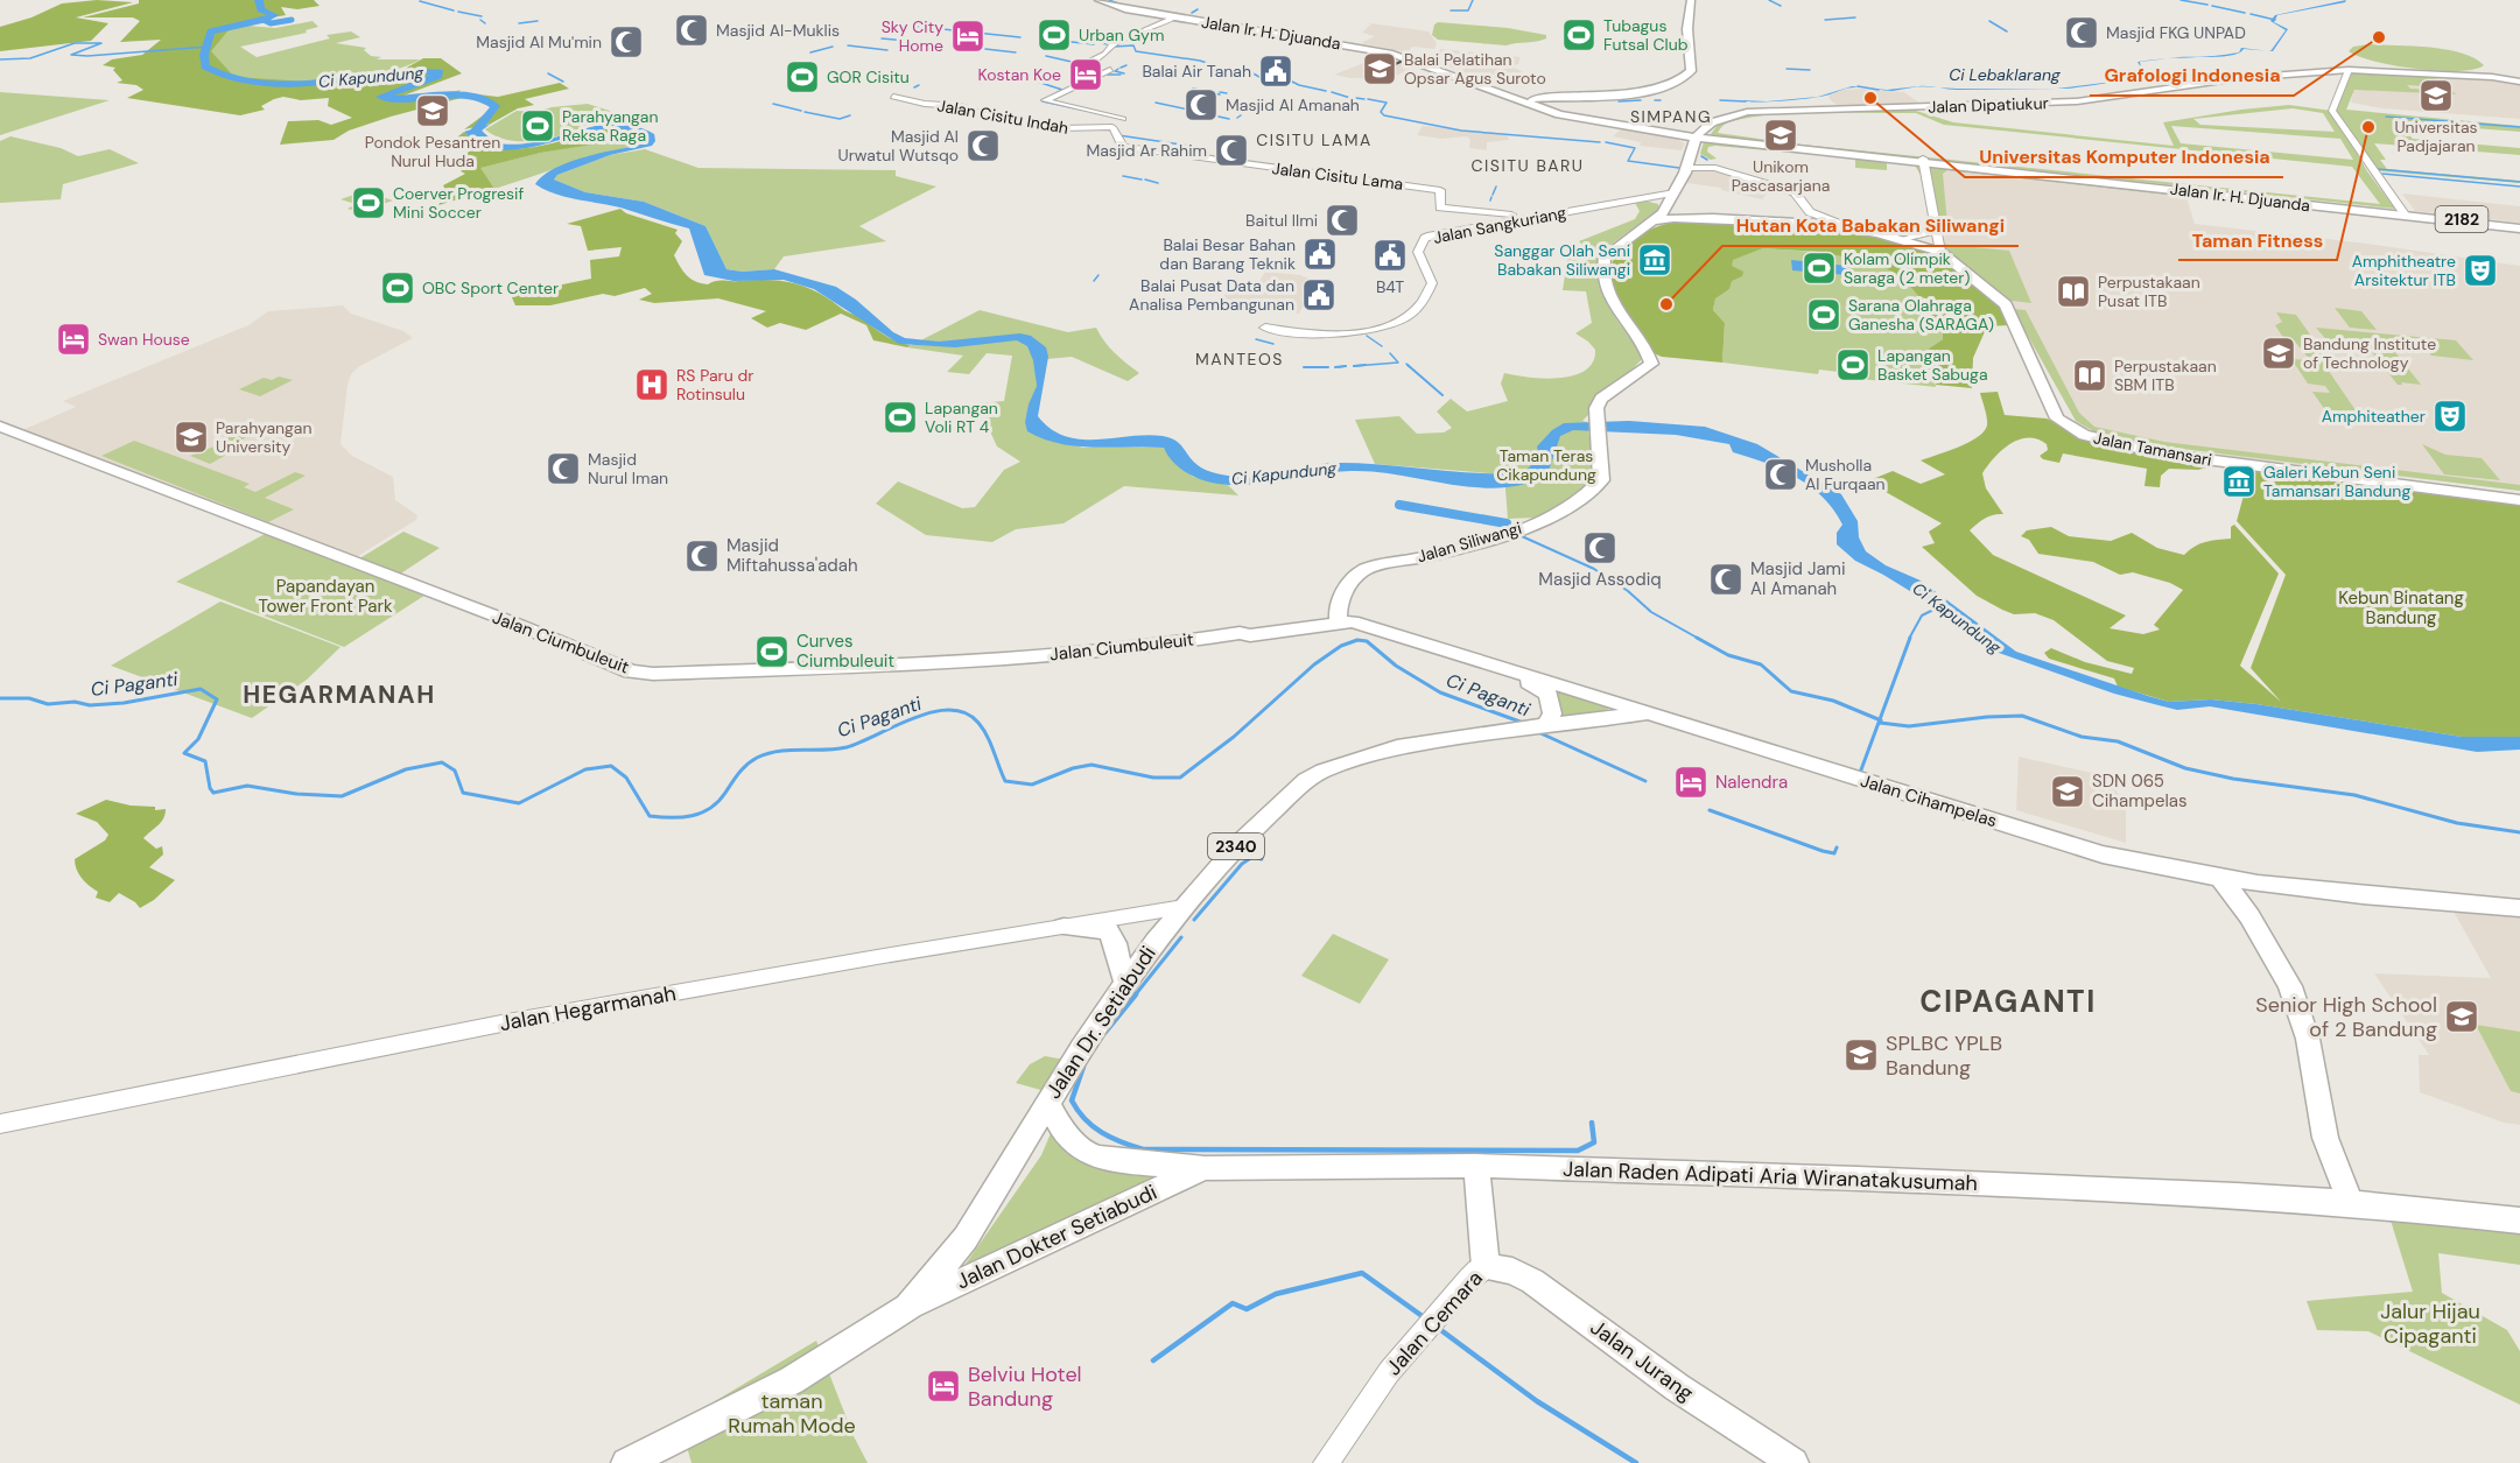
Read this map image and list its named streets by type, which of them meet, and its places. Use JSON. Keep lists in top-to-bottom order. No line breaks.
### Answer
{"streets":{"main road":["Jalan Ir. H. Djuanda","Jalan Dipatiukur","2182","Jalan Tamansari","Jalan Siliwangi","Jalan Ciumbuleuit","Jalan Cihampelas","2340","Jalan Dr. Setiabudi","Jalan Raden Adipati Aria Wiranatakusumah","Jalan Dokter Setiabudi","Jalan Cemara","Jalan Jurang"],"street":["Jalan Cisitu Indah","Jalan Cisitu Lama","Jalan Sangkuriang","Jalan Hegarmanah"]},"crossings":[["Jalan Ir. H. Djuanda","Jalan Dipatiukur"],["Jalan Ir. H. Djuanda","Jalan Siliwangi"],["Jalan Dipatiukur","Jalan Siliwangi"],["Jalan Cisitu Indah","Jalan Cisitu Lama"],["Jalan Cisitu Lama","Jalan Sangkuriang"],["Jalan Sangkuriang","Jalan Siliwangi"],["Jalan Tamansari","Jalan Siliwangi"],["Jalan Siliwangi","Jalan Ciumbuleuit"],["Jalan Siliwangi","Jalan Cihampelas"],["Jalan Ciumbuleuit","Jalan Cihampelas"],["Jalan Cihampelas","Jalan Dr. Setiabudi"],["Jalan Hegarmanah","Jalan Dr. Setiabudi"],["Jalan Dr. Setiabudi","Jalan Raden Adipati Aria Wiranatakusumah"],["Jalan Dr. Setiabudi","Jalan Dokter Setiabudi"],["Jalan Raden Adipati Aria Wiranatakusumah","Jalan Dokter Setiabudi"],["Jalan Raden Adipati Aria Wiranatakusumah","Jalan Cemara"],["Jalan Cemara","Jalan Jurang"]],"districts":["SIMPANG","CISITU LAMA","CISITU BARU","MANTEOS","HEGARMANAH","CIPAGANTI"],"water":["Ci Lebaklarang","Ci Kapundung","Ci Paganti"],"parks":["Taman Teras Cikapundung","Papandayan Tower Front Park","Kebun Binatang Bandung","Jalur Hijau Cipaganti","taman Rumah Mode"],"places":{"mosque":["Masjid Al-Muklis","Masjid FKG UNPAD","Masjid Al Mu'min","Masjid Al Amanah","Masjid Al Urwatul Wutsqo","Masjid Ar Rahim","Baitul Ilmi","Masjid Nurul Iman","Musholla Al Furqaan","Masjid Assodiq","Masjid Miftahussa'adah","Masjid Jami Al Amanah"],"sports":["Urban Gym","Tubagus Futsal Club","GOR Cisitu","Parahyangan Reksa Raga","Coerver Progresif Mini Soccer","Kolam Olimpik Saraga (2 meter)","OBC Sport Center","Sarana Olahraga Ganesha (SARAGA)","Lapangan Basket Sabuga","Lapangan Voli RT 4","Curves Ciumbuleuit"],"hotel":["Sky City Home","Kostan Koe","Swan House","Nalendra","Belviu Hotel Bandung"],"other":["Grafologi Indonesia","Universitas Komputer Indonesia","Taman Fitness","Hutan Kota Babakan Siliwangi"],"school or university":["Balai Pelatihan Opsar Agus Suroto","Universitas Padjajaran","Pondok Pesantren Nurul Huda","Unikom Pascasarjana","Bandung Institute of Technology","Parahyangan University","SDN 065 Cihampelas","Senior High School of 2 Bandung","SPLBC YPLB Bandung"],"public building":["Balai Air Tanah","Balai Besar Bahan dan Barang Teknik","B4T","Balai Pusat Data dan Analisa Pembangunan"],"museum":["Sanggar Olah Seni Babakan Siliwangi","Galeri Kebun Seni Tamansari Bandung"],"theatre":["Amphitheatre Arsitektur ITB","Amphiteather"],"library":["Perpustakaan Pusat ITB","Perpustakaan SBM ITB"],"hospital":["RS Paru dr Rotinsulu"]}}
